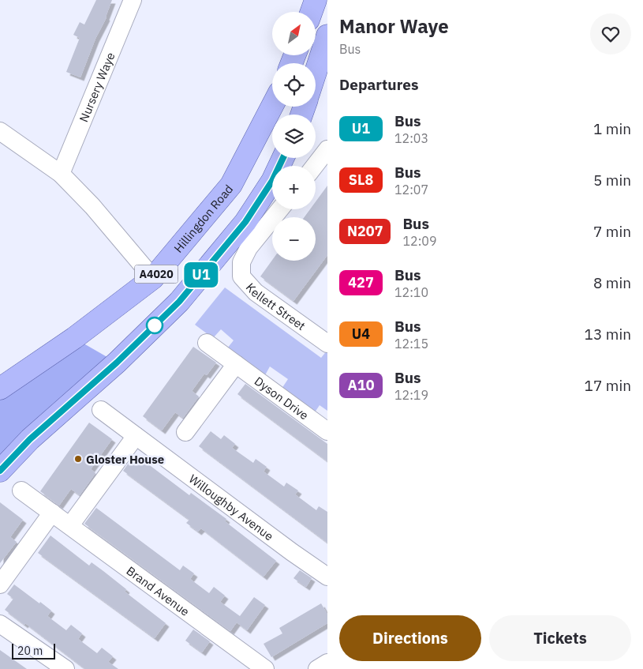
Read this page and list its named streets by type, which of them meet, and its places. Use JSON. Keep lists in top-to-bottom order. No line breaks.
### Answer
{"streets":{"main road":["Hillingdon Road","A4020"],"street":["Nursery Waye","Kellett Street","Dyson Drive","Willoughby Avenue","Brand Avenue"]},"places":["Gloster House"],"lines":["bus line U1"],"scale_bar":"20 m","north":"top right","page":{"on_map":"U1","heading":[["Manor Waye","Bus"],"Departures"],"map_buttons":["+","−"],"list":[{"mark":"U1","name":"Bus","note":"12:03","value":"1 min"},{"mark":"SL8","name":"Bus","note":"12:07","value":"5 min"},{"mark":"N207","name":"Bus","note":"12:09","value":"7 min"},{"mark":"427","name":"Bus","note":"12:10","value":"8 min"},{"mark":"U4","name":"Bus","note":"12:15","value":"13 min"},{"mark":"A10","name":"Bus","note":"12:19","value":"17 min"}],"buttons":["Directions","Tickets"],"scale":"20 m"}}
